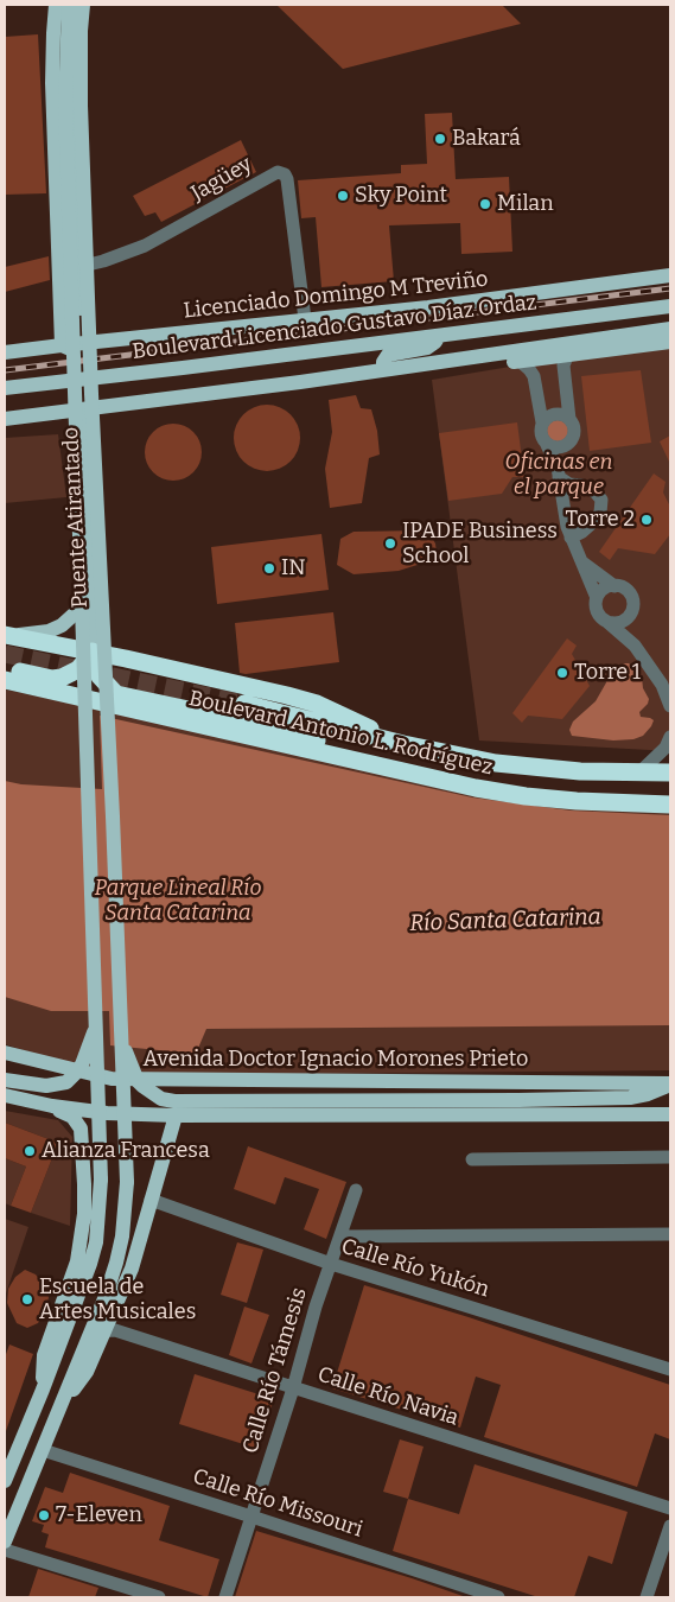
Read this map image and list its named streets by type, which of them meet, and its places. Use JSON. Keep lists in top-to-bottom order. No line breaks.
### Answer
{"streets":{"highway":["Boulevard Antonio L. Rodríguez"],"main road":["Licenciado Domingo M Treviño","Boulevard Licenciado Gustavo Díaz Ordaz","Puente Atirantado","Avenida Doctor Ignacio Morones Prieto"],"street":["Jagüey","Calle Río Yukón","Calle Río Támesis","Calle Río Navia","Calle Río Missouri"]},"crossings":[["Jagüey","Licenciado Domingo M Treviño"],["Calle Río Yukón","Calle Río Támesis"],["Calle Río Támesis","Calle Río Navia"],["Calle Río Támesis","Calle Río Missouri"]],"water":["Río Santa Catarina"],"parks":["Oficinas en el parque","Parque Lineal Río Santa Catarina"],"places":["Bakará","Sky Point","Milan","Torre 2","IPADE Business School","IN","Torre 1","Alianza Francesa","Escuela de Artes Musicales","7-Eleven"]}
